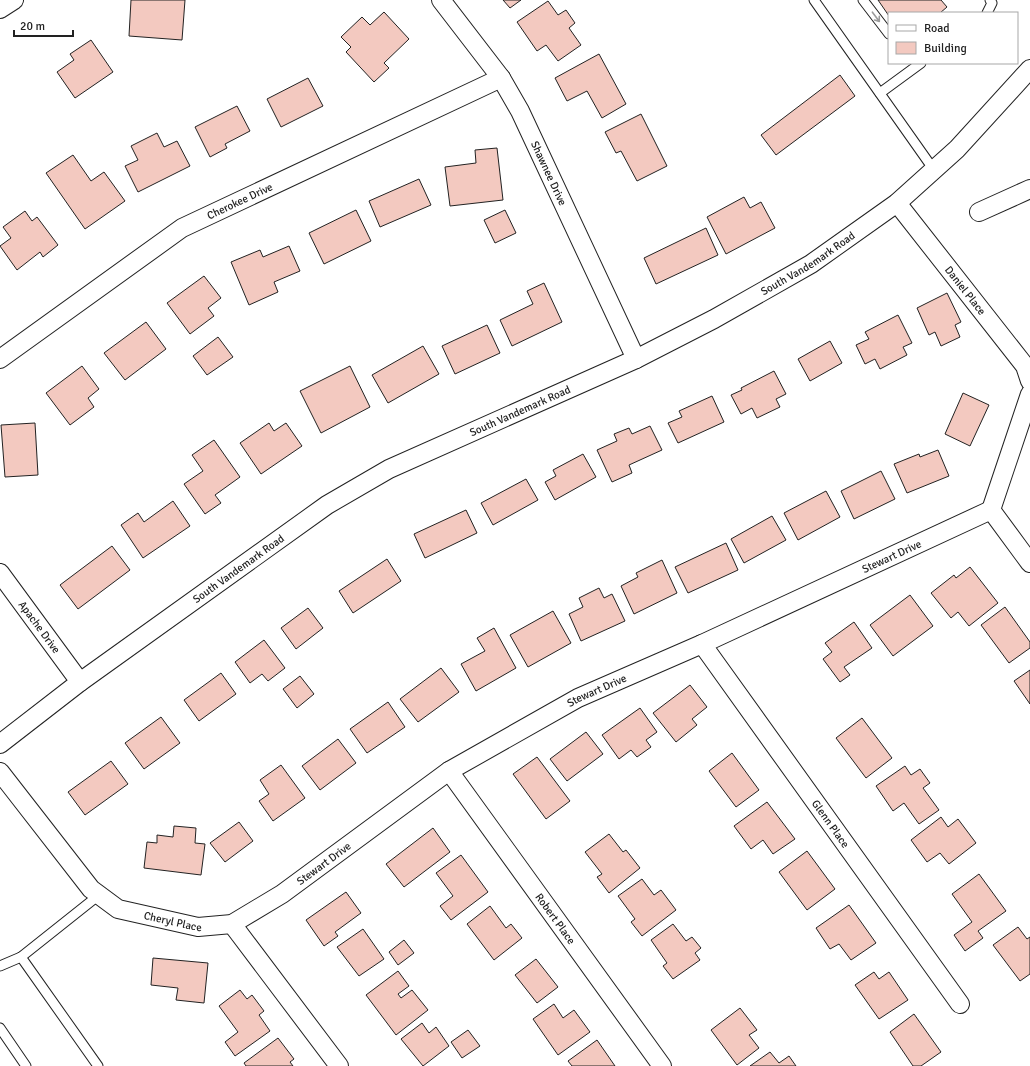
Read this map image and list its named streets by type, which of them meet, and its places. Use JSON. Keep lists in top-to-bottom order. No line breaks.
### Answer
{"streets":{"street":["Shawnee Drive","Cherokee Drive","South Vandemark Road","Daniel Place","Stewart Drive","Apache Drive","Glenn Place","Robert Place","Cheryl Place"]},"crossings":[["Shawnee Drive","Cherokee Drive"],["Shawnee Drive","South Vandemark Road"],["South Vandemark Road","Daniel Place"],["South Vandemark Road","Apache Drive"],["Stewart Drive","Glenn Place"],["Stewart Drive","Robert Place"],["Stewart Drive","Cheryl Place"]],"legend":["Road","Building"],"scale_bar":"20 m"}
